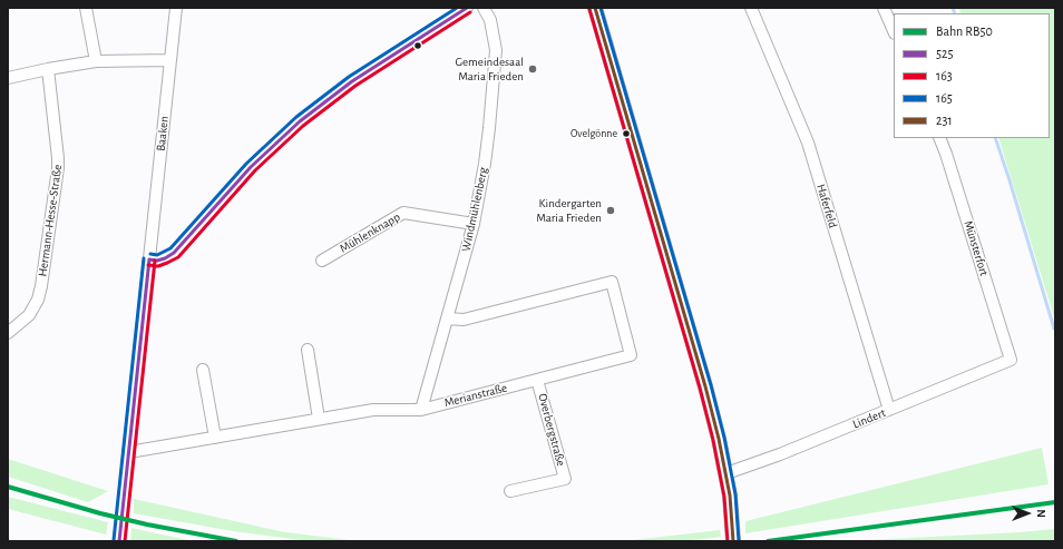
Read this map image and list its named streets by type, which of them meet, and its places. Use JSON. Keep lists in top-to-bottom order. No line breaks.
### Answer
{"streets":{"street":["Baaken","Haferfeld","Windmühlenberg","Hermann-Hesse-Straße","Mühlenknapp","Münsterfort","Merianstraße","Lindert","Overbergstraße"]},"crossings":[["Baaken","Merianstraße"],["Haferfeld","Lindert"],["Windmühlenberg","Mühlenknapp"],["Windmühlenberg","Merianstraße"],["Münsterfort","Lindert"],["Merianstraße","Overbergstraße"]],"places":["Gemeindesaal Maria Frieden","Ovelgönne","Kindergarten Maria Frieden"],"lines":["transit line 525","transit line 165","transit line 231","transit line 163","rail line RB50"],"legend":["Bahn RB50","525","163","165","231"],"north":"right"}
